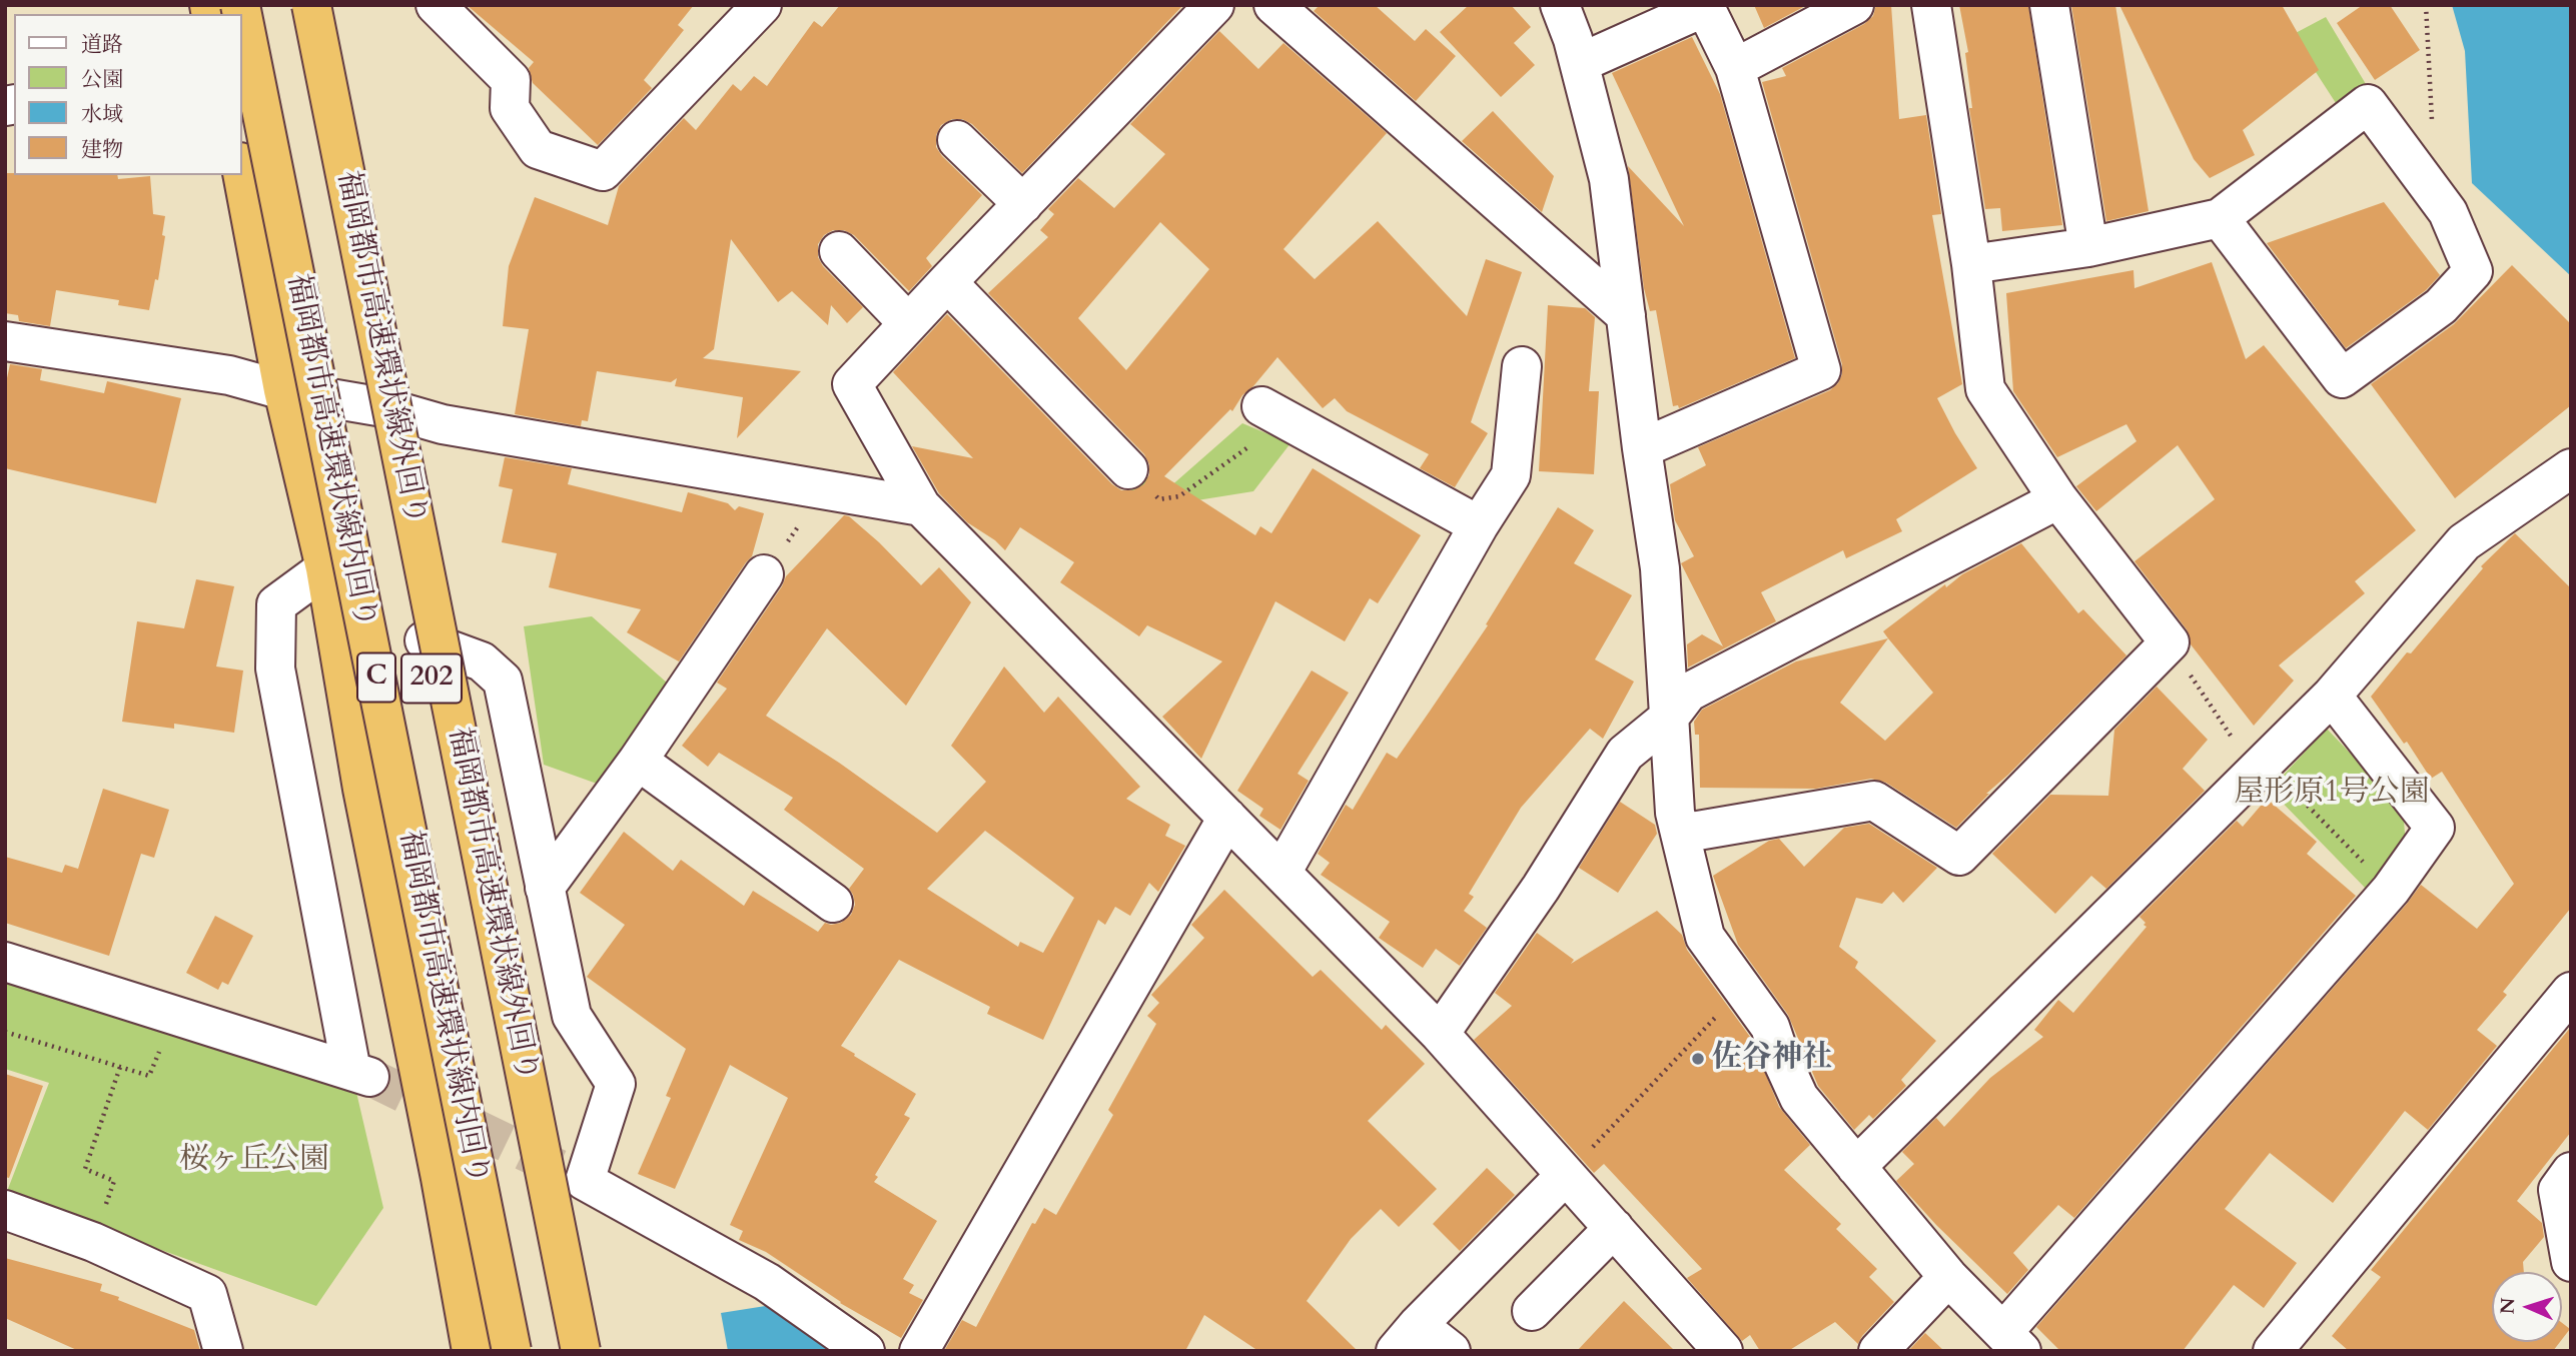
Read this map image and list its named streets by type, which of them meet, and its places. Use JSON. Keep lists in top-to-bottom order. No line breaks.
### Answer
{"streets":{"highway":["福岡都市高速環状線外回り","福岡都市高速環状線内回り","C","202"]},"crossings":[["福岡都市高速環状線外回り","202"]],"parks":["屋形原1号公園","桜ヶ丘公園"],"places":["佐谷神社"],"legend":["道路","公園","水域","建物"],"north":"left"}
